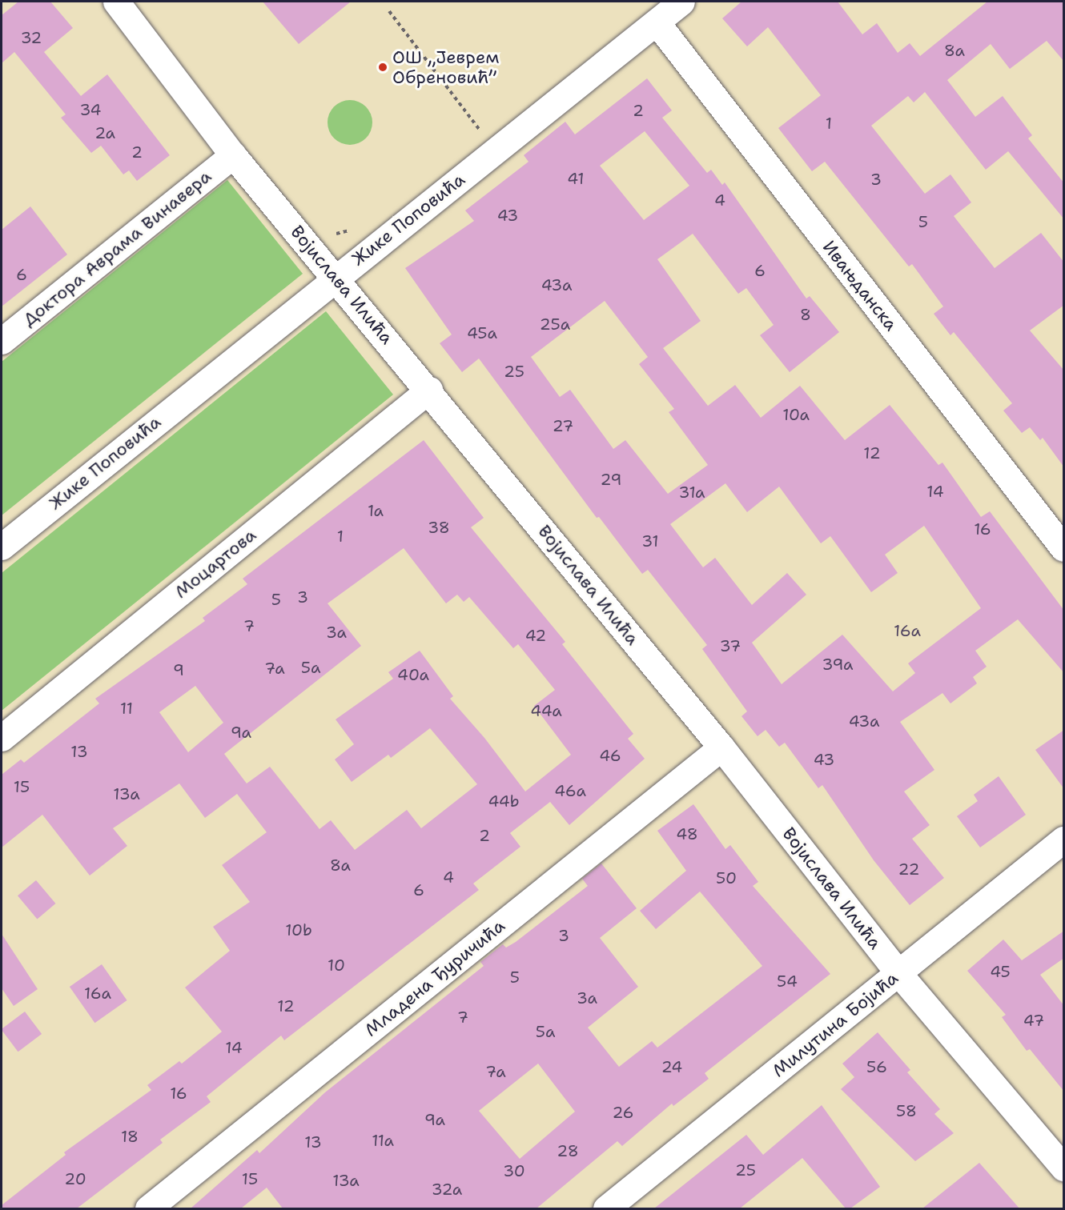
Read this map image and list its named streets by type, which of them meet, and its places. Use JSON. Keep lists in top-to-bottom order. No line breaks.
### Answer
{"streets":{"street":["Жике Поповића","Доктора Аврама Винавера","Војислава Илића","Ивањданска","Моцартова","Младена Ђуричића","Милутина Бојића"]},"crossings":[["Жике Поповића","Војислава Илића"],["Жике Поповића","Ивањданска"],["Доктора Аврама Винавера","Војислава Илића"],["Војислава Илића","Моцартова"],["Војислава Илића","Младена Ђуричића"],["Војислава Илића","Милутина Бојића"]],"places":["ОШ „Јеврем Обреновић”"],"house_numbers":["32","8a","34","2","1","2a","2","41","3","4","43","5","6","6","43a","8","25a","45a","25","10a","27","12","29","14","31a","1a","38","16","1","31","3","5","7","16a","3a","42","37","39a","5a","7a","9","40a","11","44a","43a","9a","13","46","43","15","46a","13a","44b","48","2","8a","22","4","50","6","10b","3","10","45","5","54","16a","3a","12","7","47","5a","14","24","56","7a","16","58","26","9a","18","11a","13","28","25","30","20","15","13a","32a"]}
